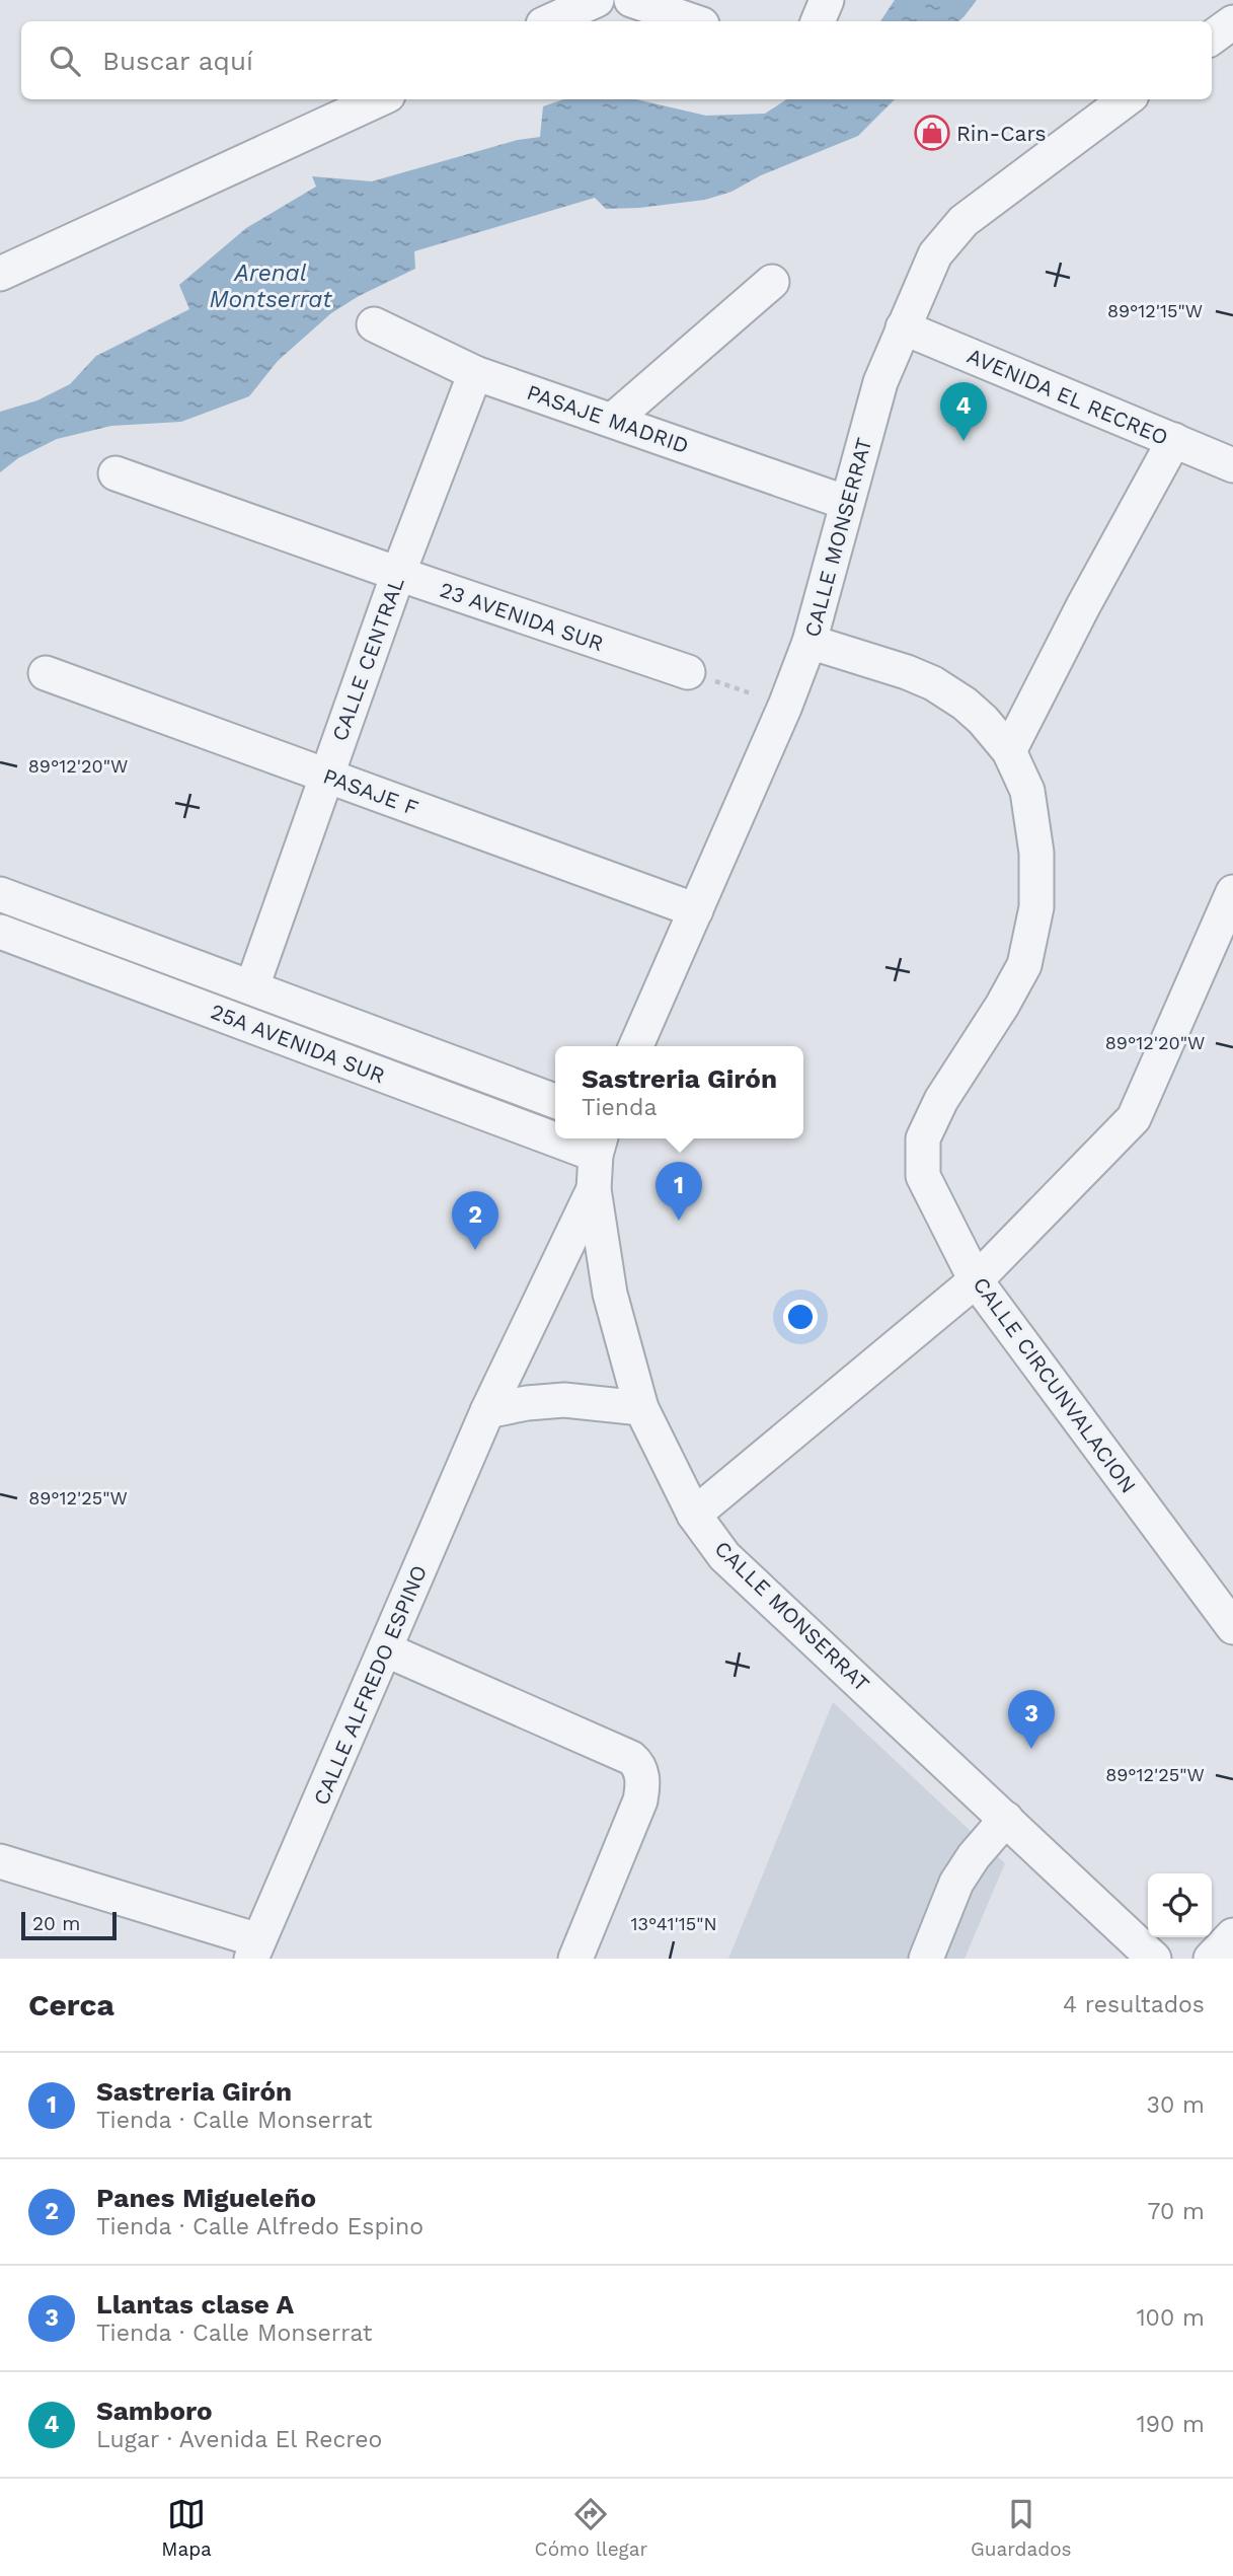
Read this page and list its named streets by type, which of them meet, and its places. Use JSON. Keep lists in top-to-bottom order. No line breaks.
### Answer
{"streets":{"street":["AVENIDA EL RECREO","PASAJE MADRID","CALLE MONSERRAT","23 AVENIDA SUR","CALLE CENTRAL","PASAJE F","25A AVENIDA SUR","CALLE CIRCUNVALACION","CALLE ALFREDO ESPINO"]},"crossings":[["AVENIDA EL RECREO","CALLE MONSERRAT"],["PASAJE MADRID","CALLE MONSERRAT"],["PASAJE MADRID","CALLE CENTRAL"],["CALLE MONSERRAT","PASAJE F"],["CALLE MONSERRAT","25A AVENIDA SUR"],["CALLE MONSERRAT","CALLE CIRCUNVALACION"],["CALLE MONSERRAT","CALLE ALFREDO ESPINO"],["23 AVENIDA SUR","CALLE CENTRAL"],["CALLE CENTRAL","PASAJE F"],["CALLE CENTRAL","25A AVENIDA SUR"]],"water":["Arenal Montserrat"],"places":{"shop":["Rin-Cars"]},"scale_bar":"20 m","page":{"search":"Buscar aquí","pins":["4","1","2","3"],"popup":["Sastreria Girón","Tienda"],"scale":"20 m","heading":["Cerca","4 resultados"],"list":[{"mark":"1","name":"Sastreria Girón","note":"Tienda · Calle Monserrat","value":"30 m"},{"mark":"2","name":"Panes Migueleño","note":"Tienda · Calle Alfredo Espino","value":"70 m"},{"mark":"3","name":"Llantas clase A","note":"Tienda · Calle Monserrat","value":"100 m"},{"mark":"4","name":"Samboro","note":"Lugar · Avenida El Recreo","value":"190 m"}],"nav":["Mapa","Cómo llegar","Guardados"]},"coordinates":["89°12'15\"W","89°12'20\"W","89°12'25\"W","13°41'15\"N"]}
